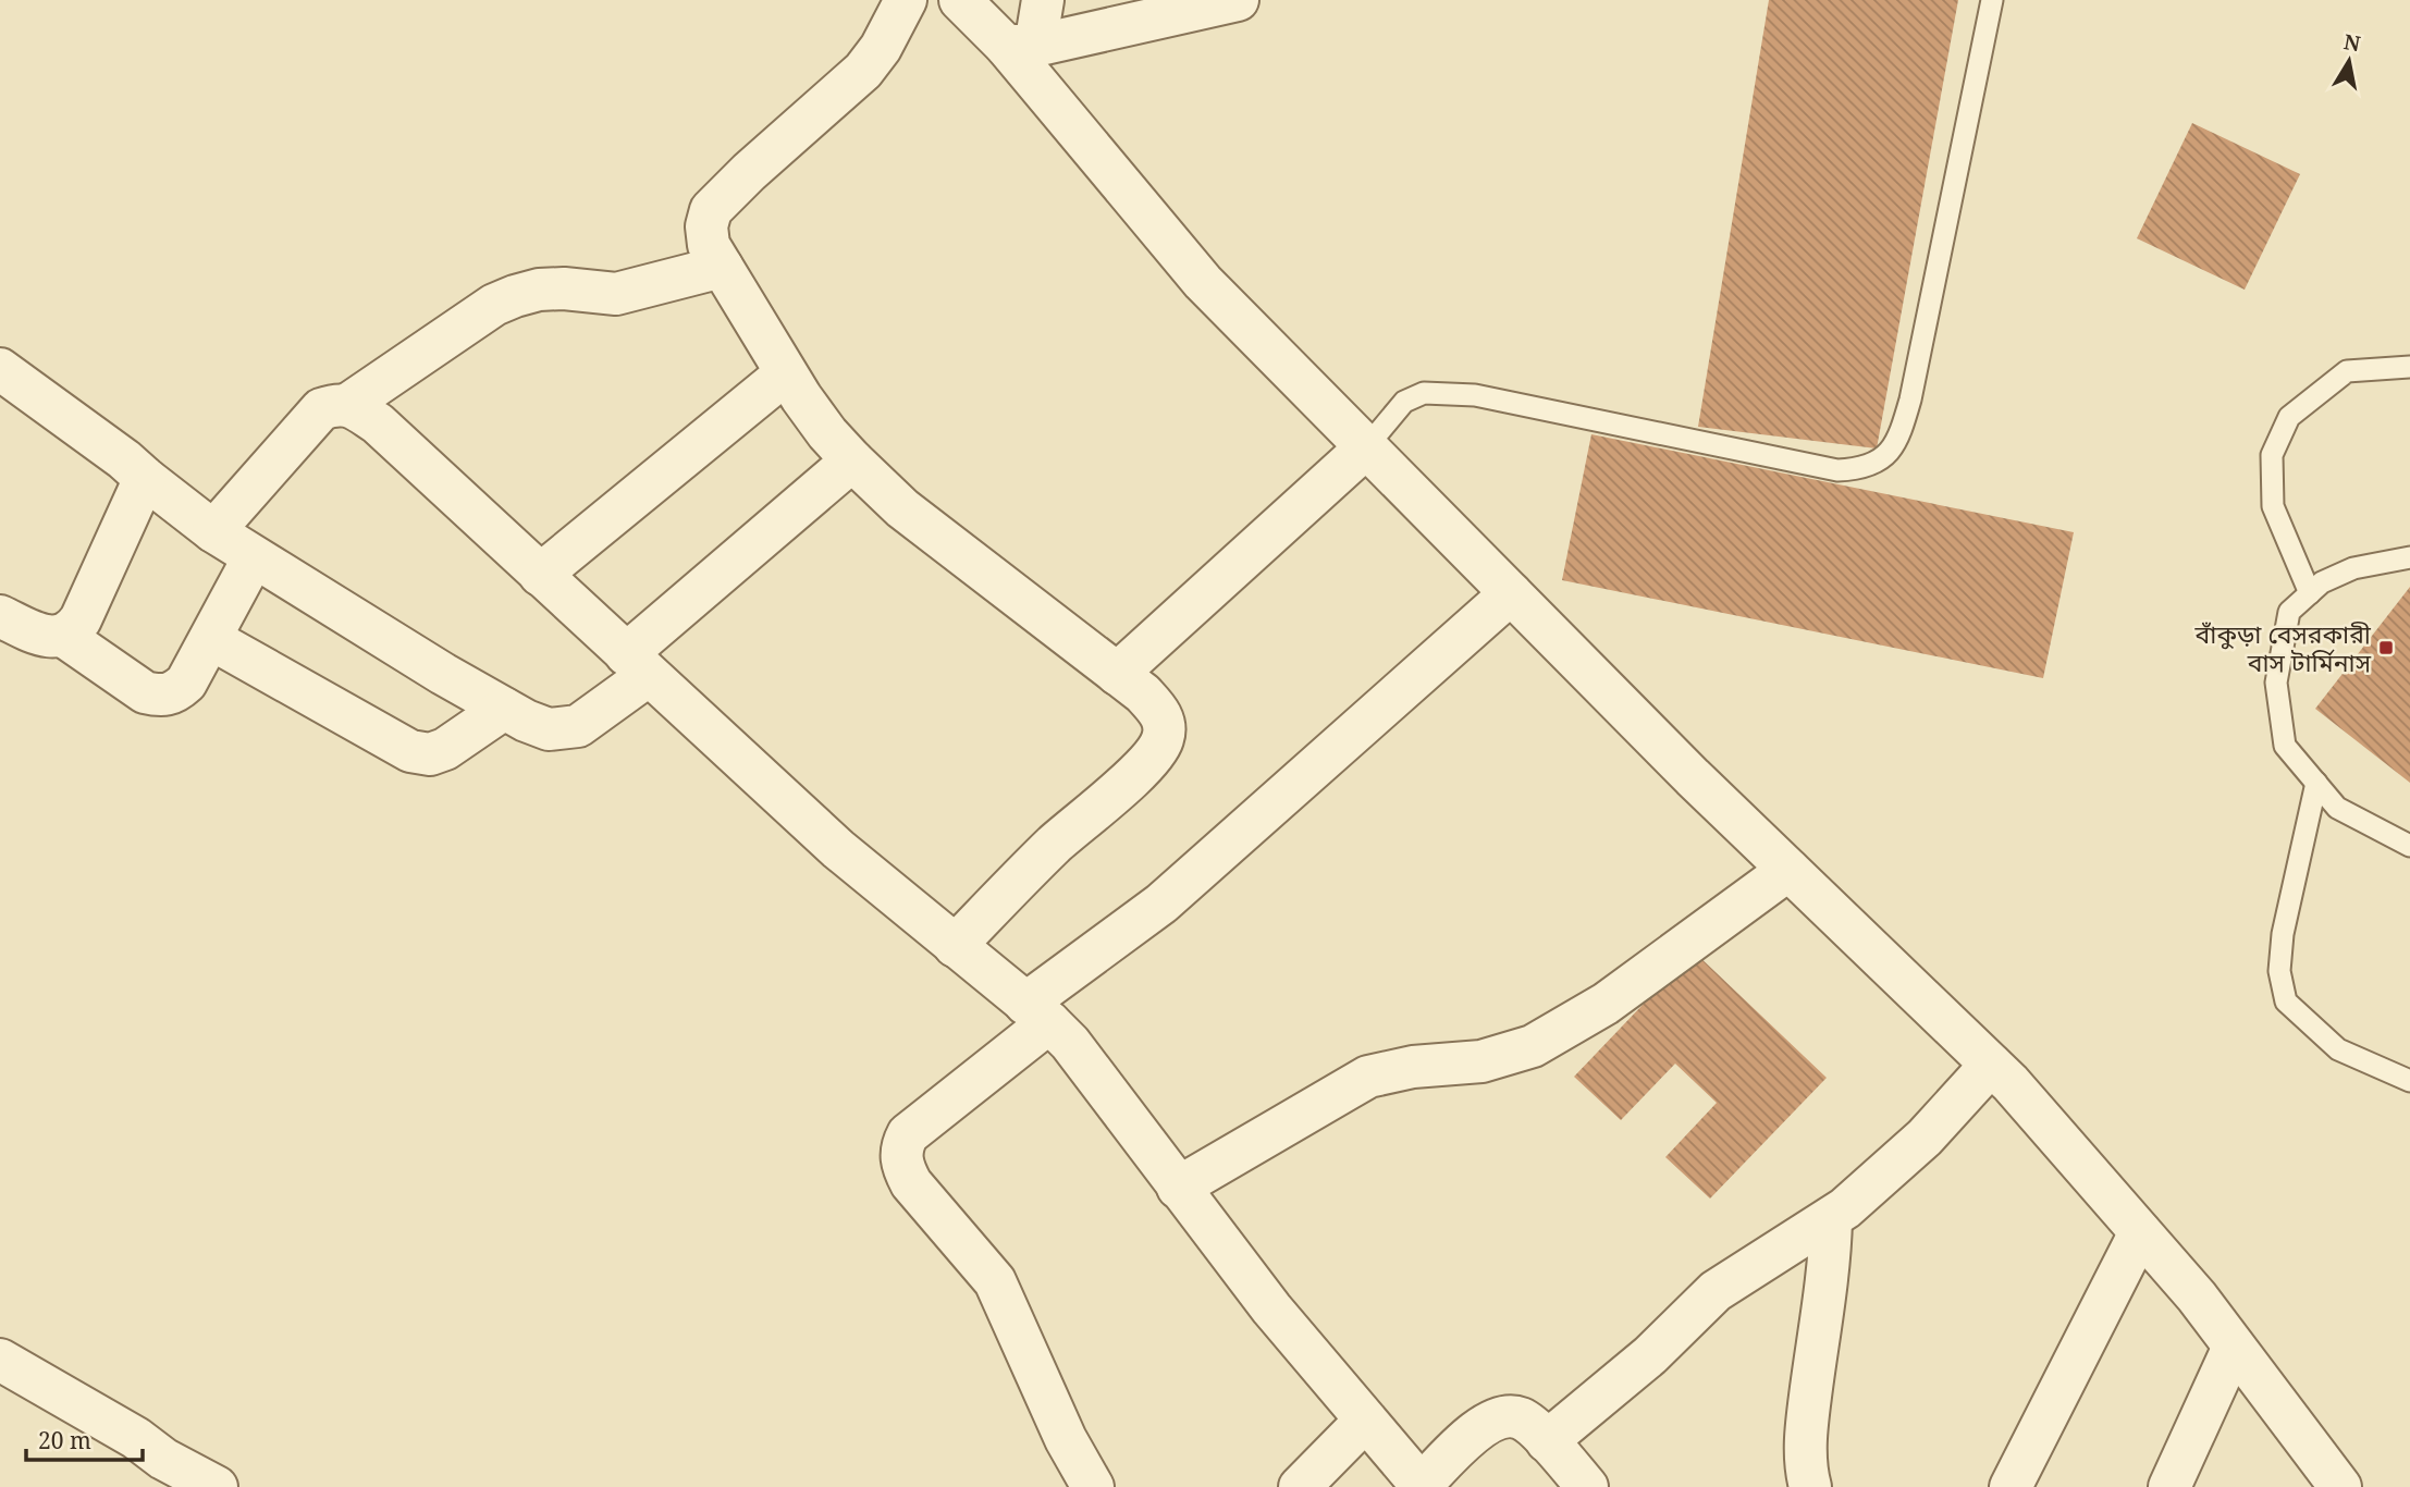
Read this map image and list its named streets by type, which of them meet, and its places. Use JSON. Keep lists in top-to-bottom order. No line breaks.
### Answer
{"places":{"transit":["বাঁকুড়া বেসরকারী বাস টার্মিনাস"]},"scale_bar":"20 m","north":"top"}
